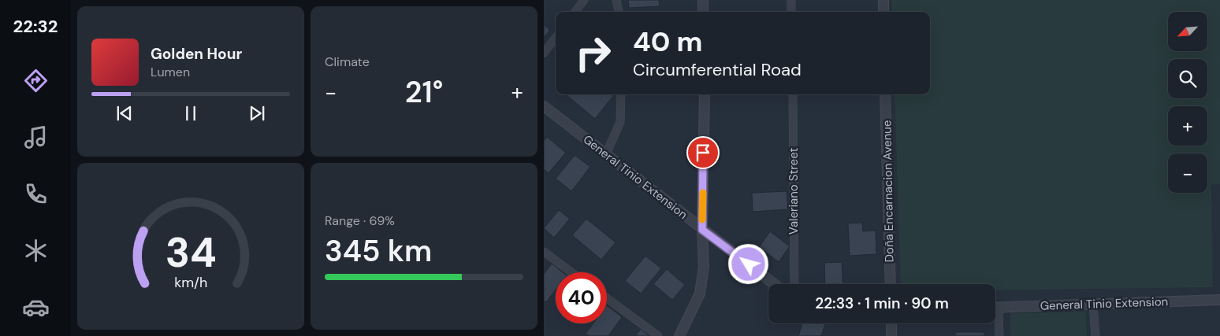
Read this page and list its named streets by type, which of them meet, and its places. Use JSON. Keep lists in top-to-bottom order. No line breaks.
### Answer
{"streets":{"street":["General Tinio Extension","Valeriano Street","Doña Encarnacion Avenue"]},"north":"bottom left","page":{"tabs":"22:32","tile":["Climate",["Range · 69%","345 km"]],"map_buttons":["+","−"],"turn":["40 m","Circumferential Road"],"song":["Golden Hour","Lumen"],"heat":["−","21°","+"],"limit":"40","trip":"22:33 · 1 min · 90 m","gauge":["34","km/h"]}}
